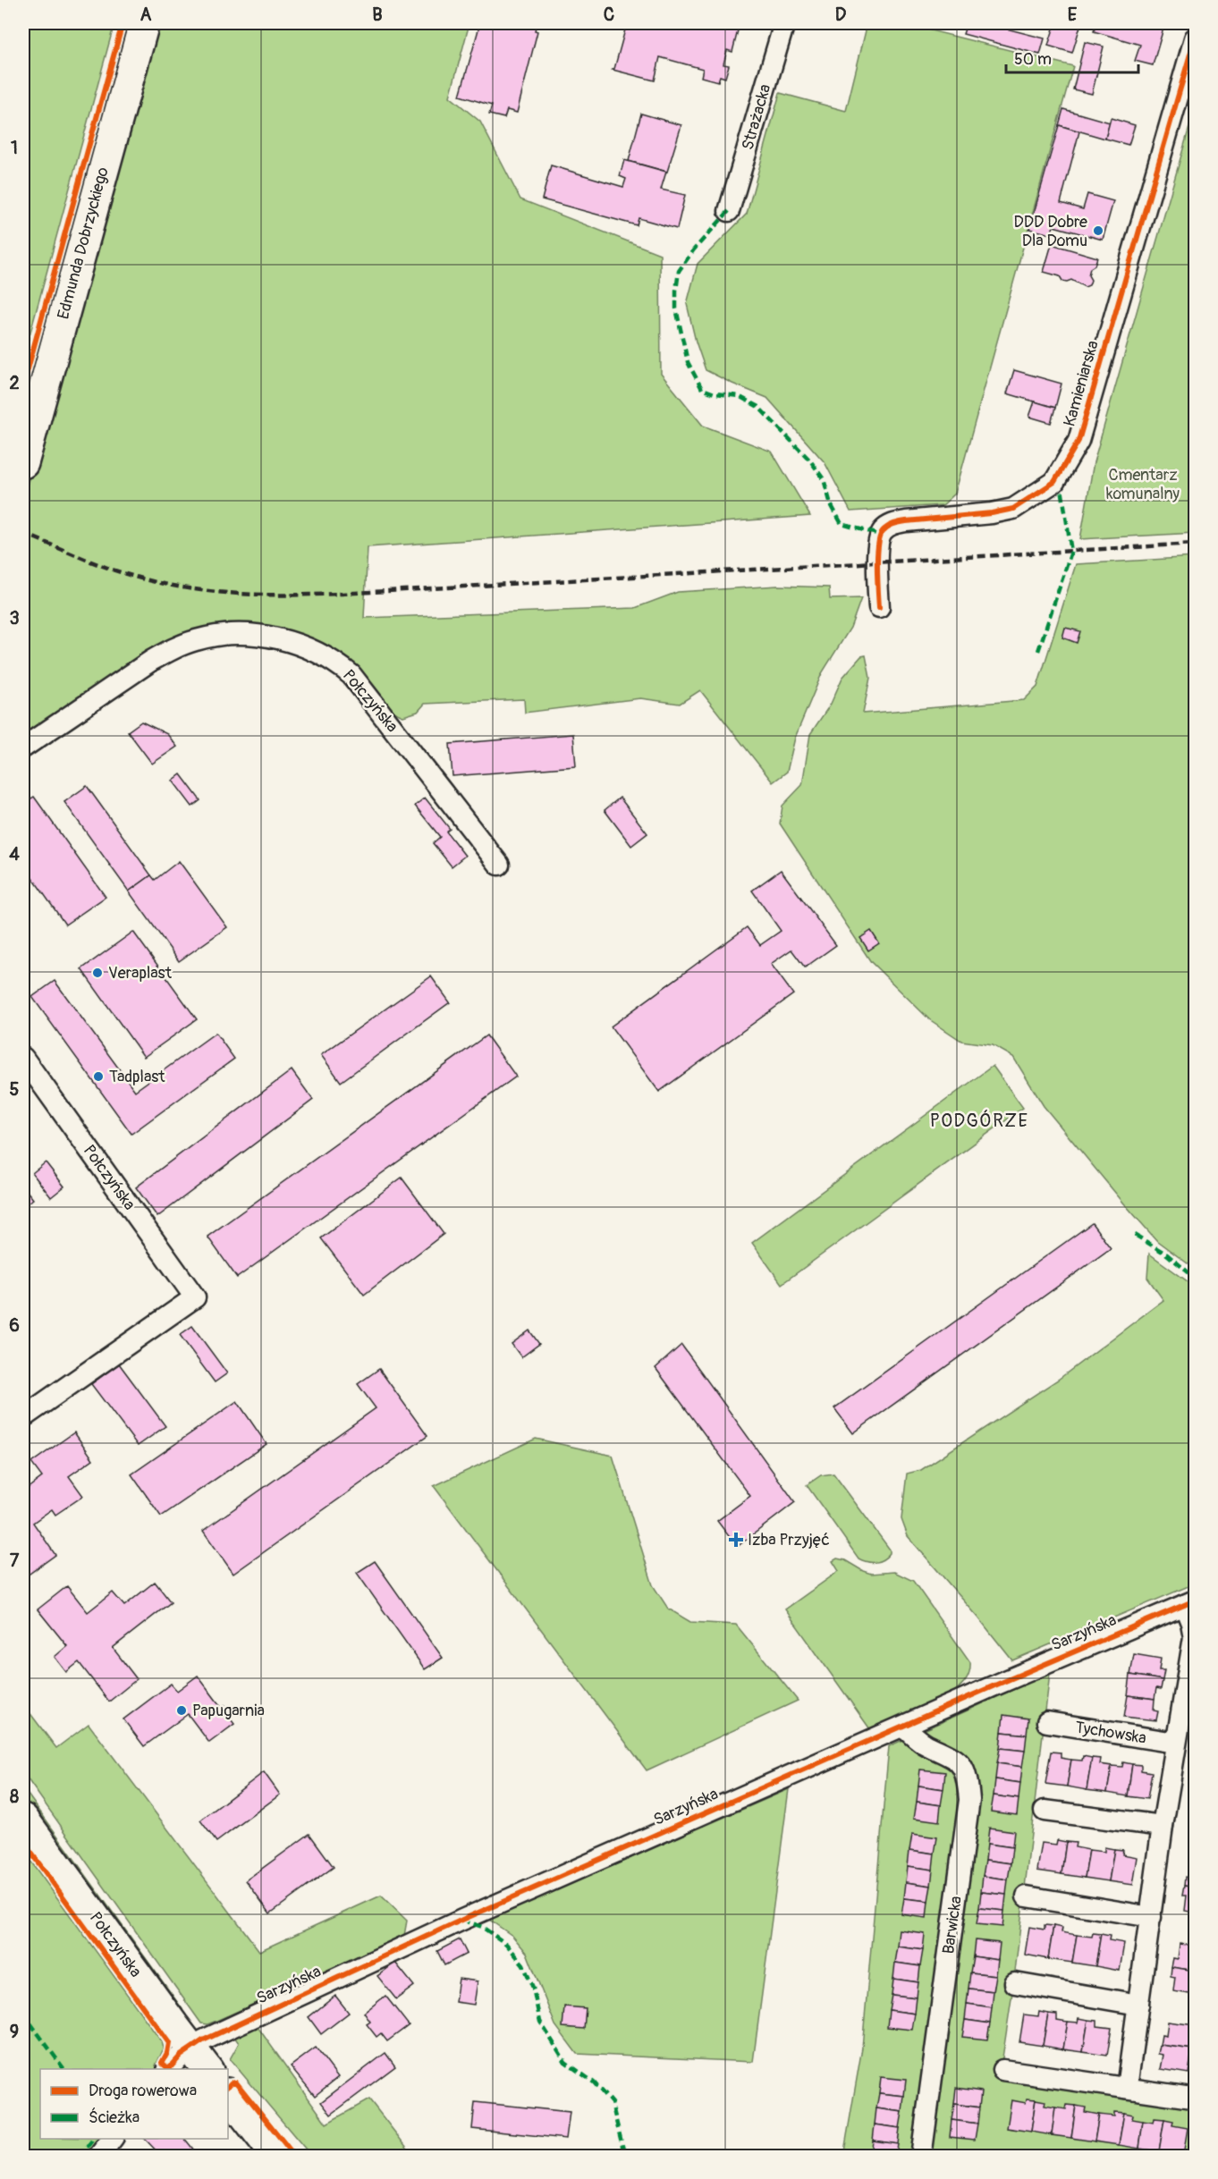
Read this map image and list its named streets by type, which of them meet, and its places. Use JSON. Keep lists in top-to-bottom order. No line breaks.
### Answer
{"streets":{"main road":["Edmunda Dobrzyckiego","Połczyńska"],"street":["Strażacka","Kamieniarska","Sarzyńska","Tychowska","Barwicka"]},"crossings":[["Połczyńska","Sarzyńska"],["Sarzyńska","Barwicka"]],"districts":["PODGÓRZE"],"parks":["Cmentarz komunalny"],"places":{"other":["DDD Dobre Dla Domu","Veraplast","Tadplast","Papugarnia"],"health":["Izba Przyjęć"]},"legend":["Droga rowerowa","Ścieżka"],"scale_bar":"50 m","grid":{"columns":["A","B","C","D","E"],"rows":["1","2","3","4","5","6","7","8","9"]}}
